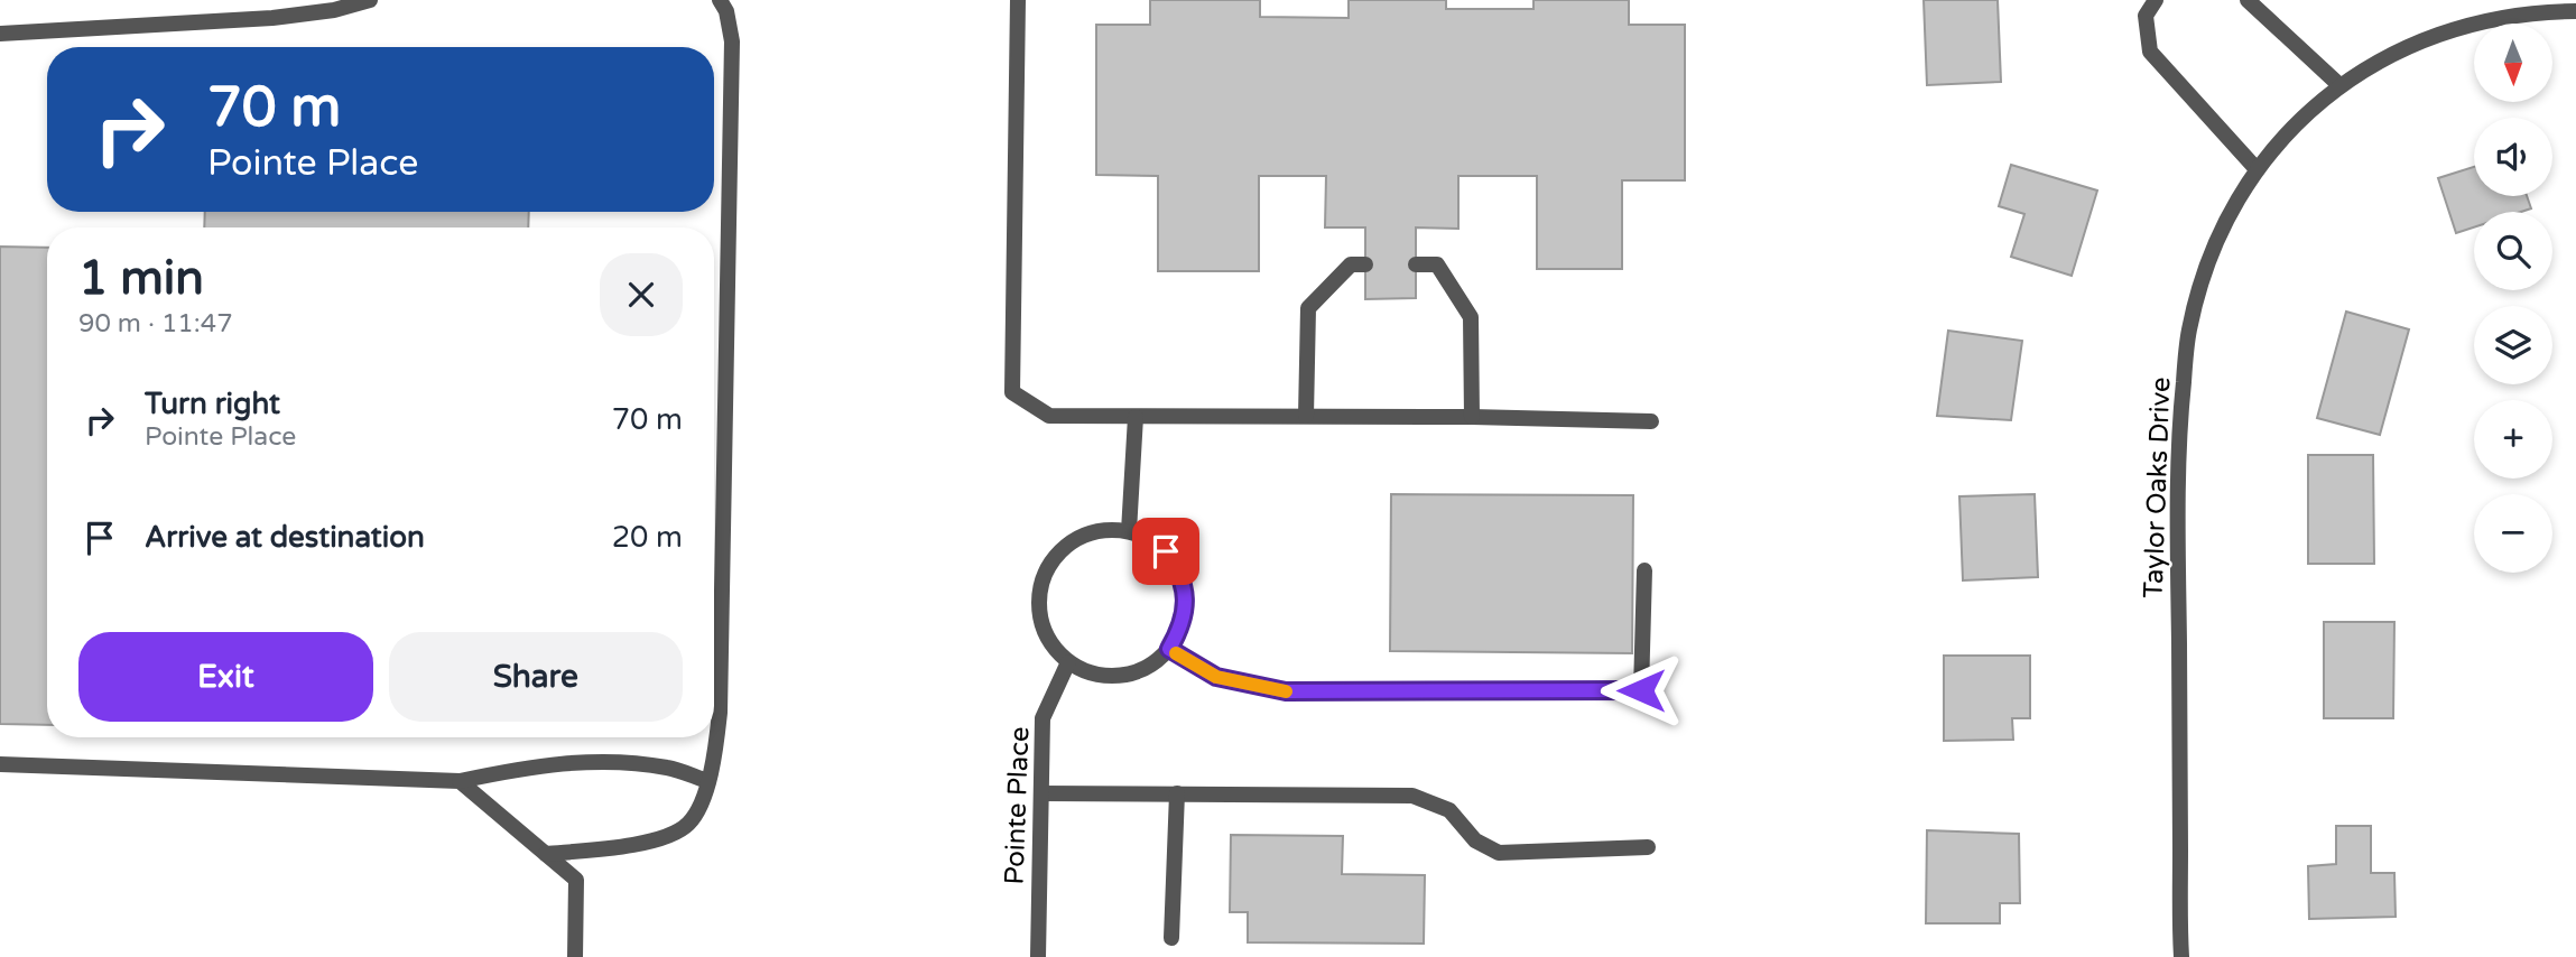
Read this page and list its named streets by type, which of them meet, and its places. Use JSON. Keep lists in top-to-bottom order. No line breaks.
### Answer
{"streets":{"street":["Taylor Oaks Drive","Pointe Place"]},"north":"bottom","page":{"map_buttons":["+","−"],"turn":["70 m","Pointe Place"],"heading":["1 min","90 m · 11:47"],"list":[{"name":"Turn right","note":"Pointe Place","value":"70 m"},{"name":"Arrive at destination","value":"20 m"}],"buttons":["Exit","Share"]}}
